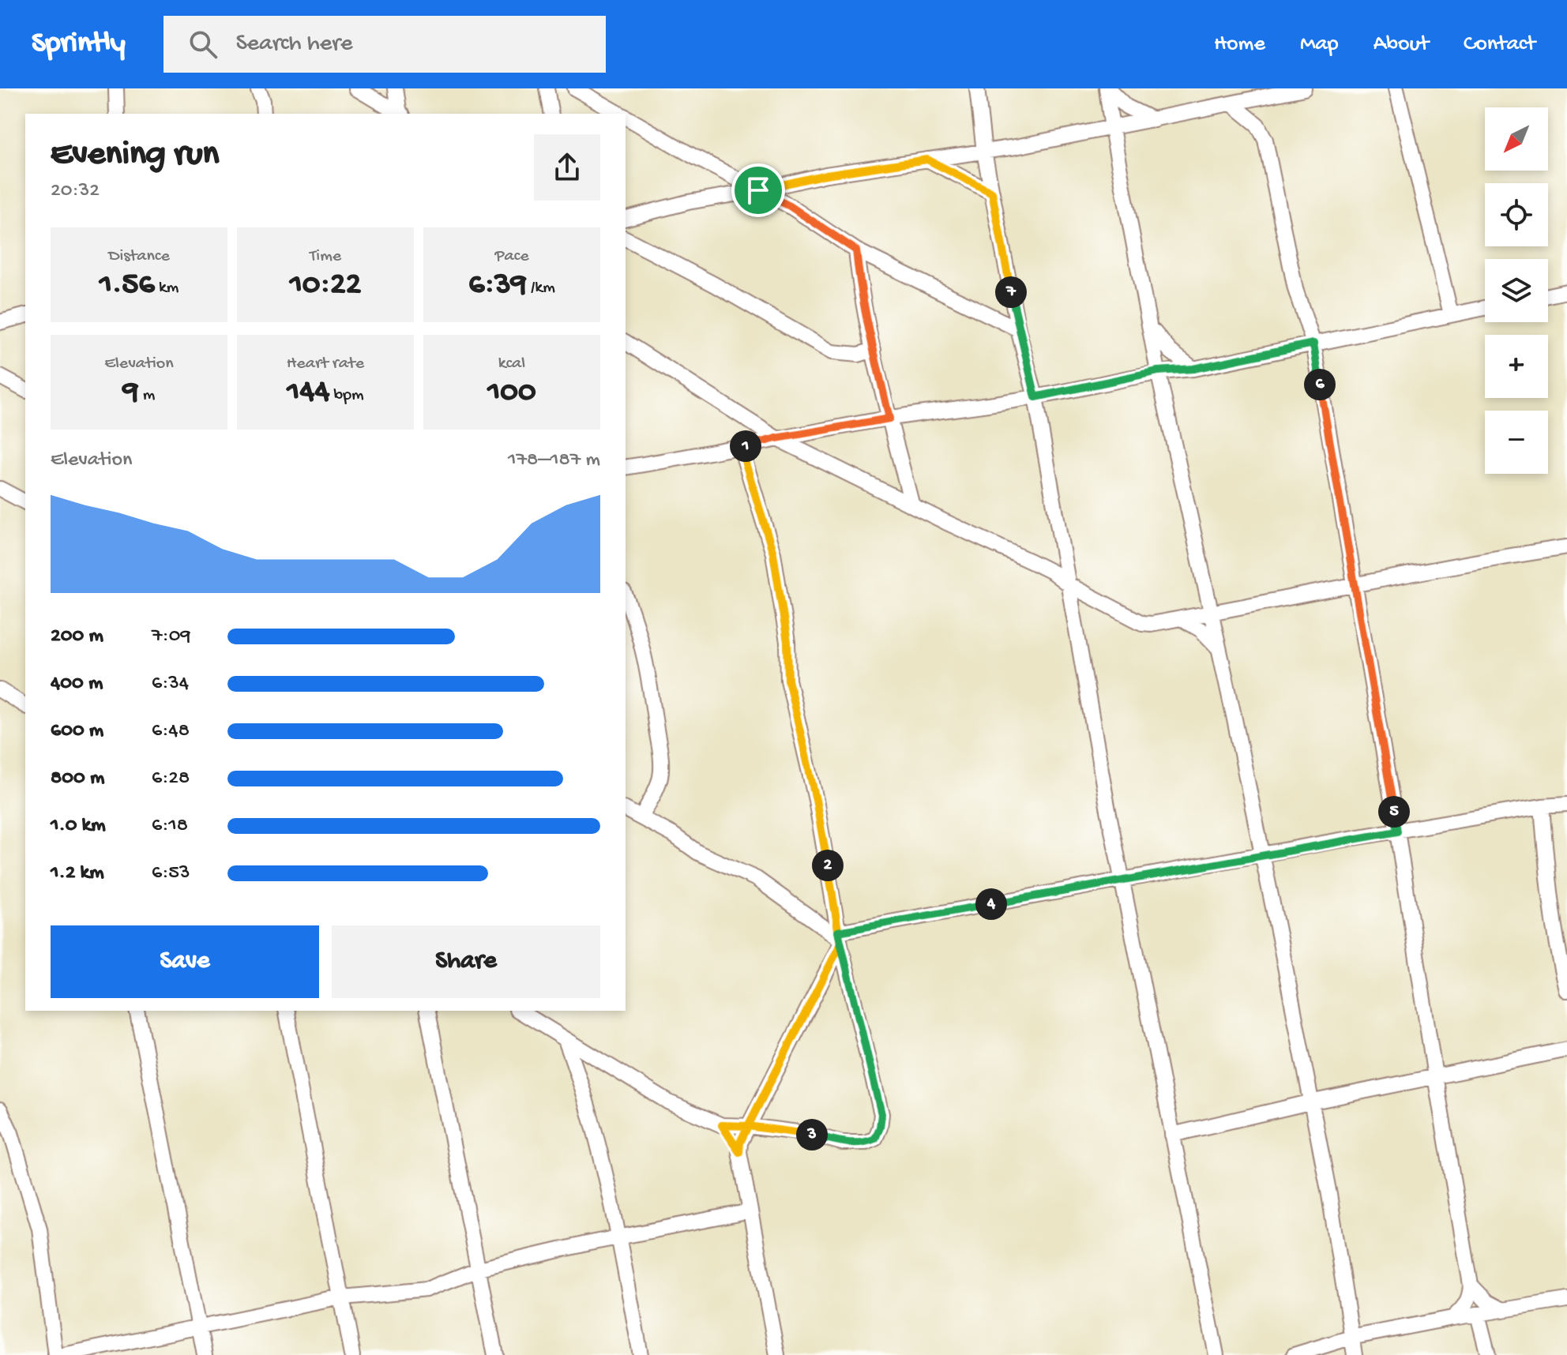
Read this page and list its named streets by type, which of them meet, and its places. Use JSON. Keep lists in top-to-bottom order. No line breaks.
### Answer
{"north":"bottom left","page":{"header":"Sprintly","search":"Search here","nav":["Home","Map","About","Contact"],"map_buttons":["+","−"],"heading":["Evening run","20:32"],"stats":[["Distance","1.56 km"],["Time","10:22"],["Pace","6:39 /km"],["Elevation","9 m"],["Heart rate","144 bpm"],["kcal","100"]],"pins":["7","6","1","5","2","4","3"],"chart":["Elevation","178–187 m"],"list":[{"name":"200 m","note":"7:09"},{"name":"400 m","note":"6:34"},{"name":"600 m","note":"6:48"},{"name":"800 m","note":"6:28"},{"name":"1.0 km","note":"6:18"},{"name":"1.2 km","note":"6:53"}],"buttons":["Save","Share"]}}
